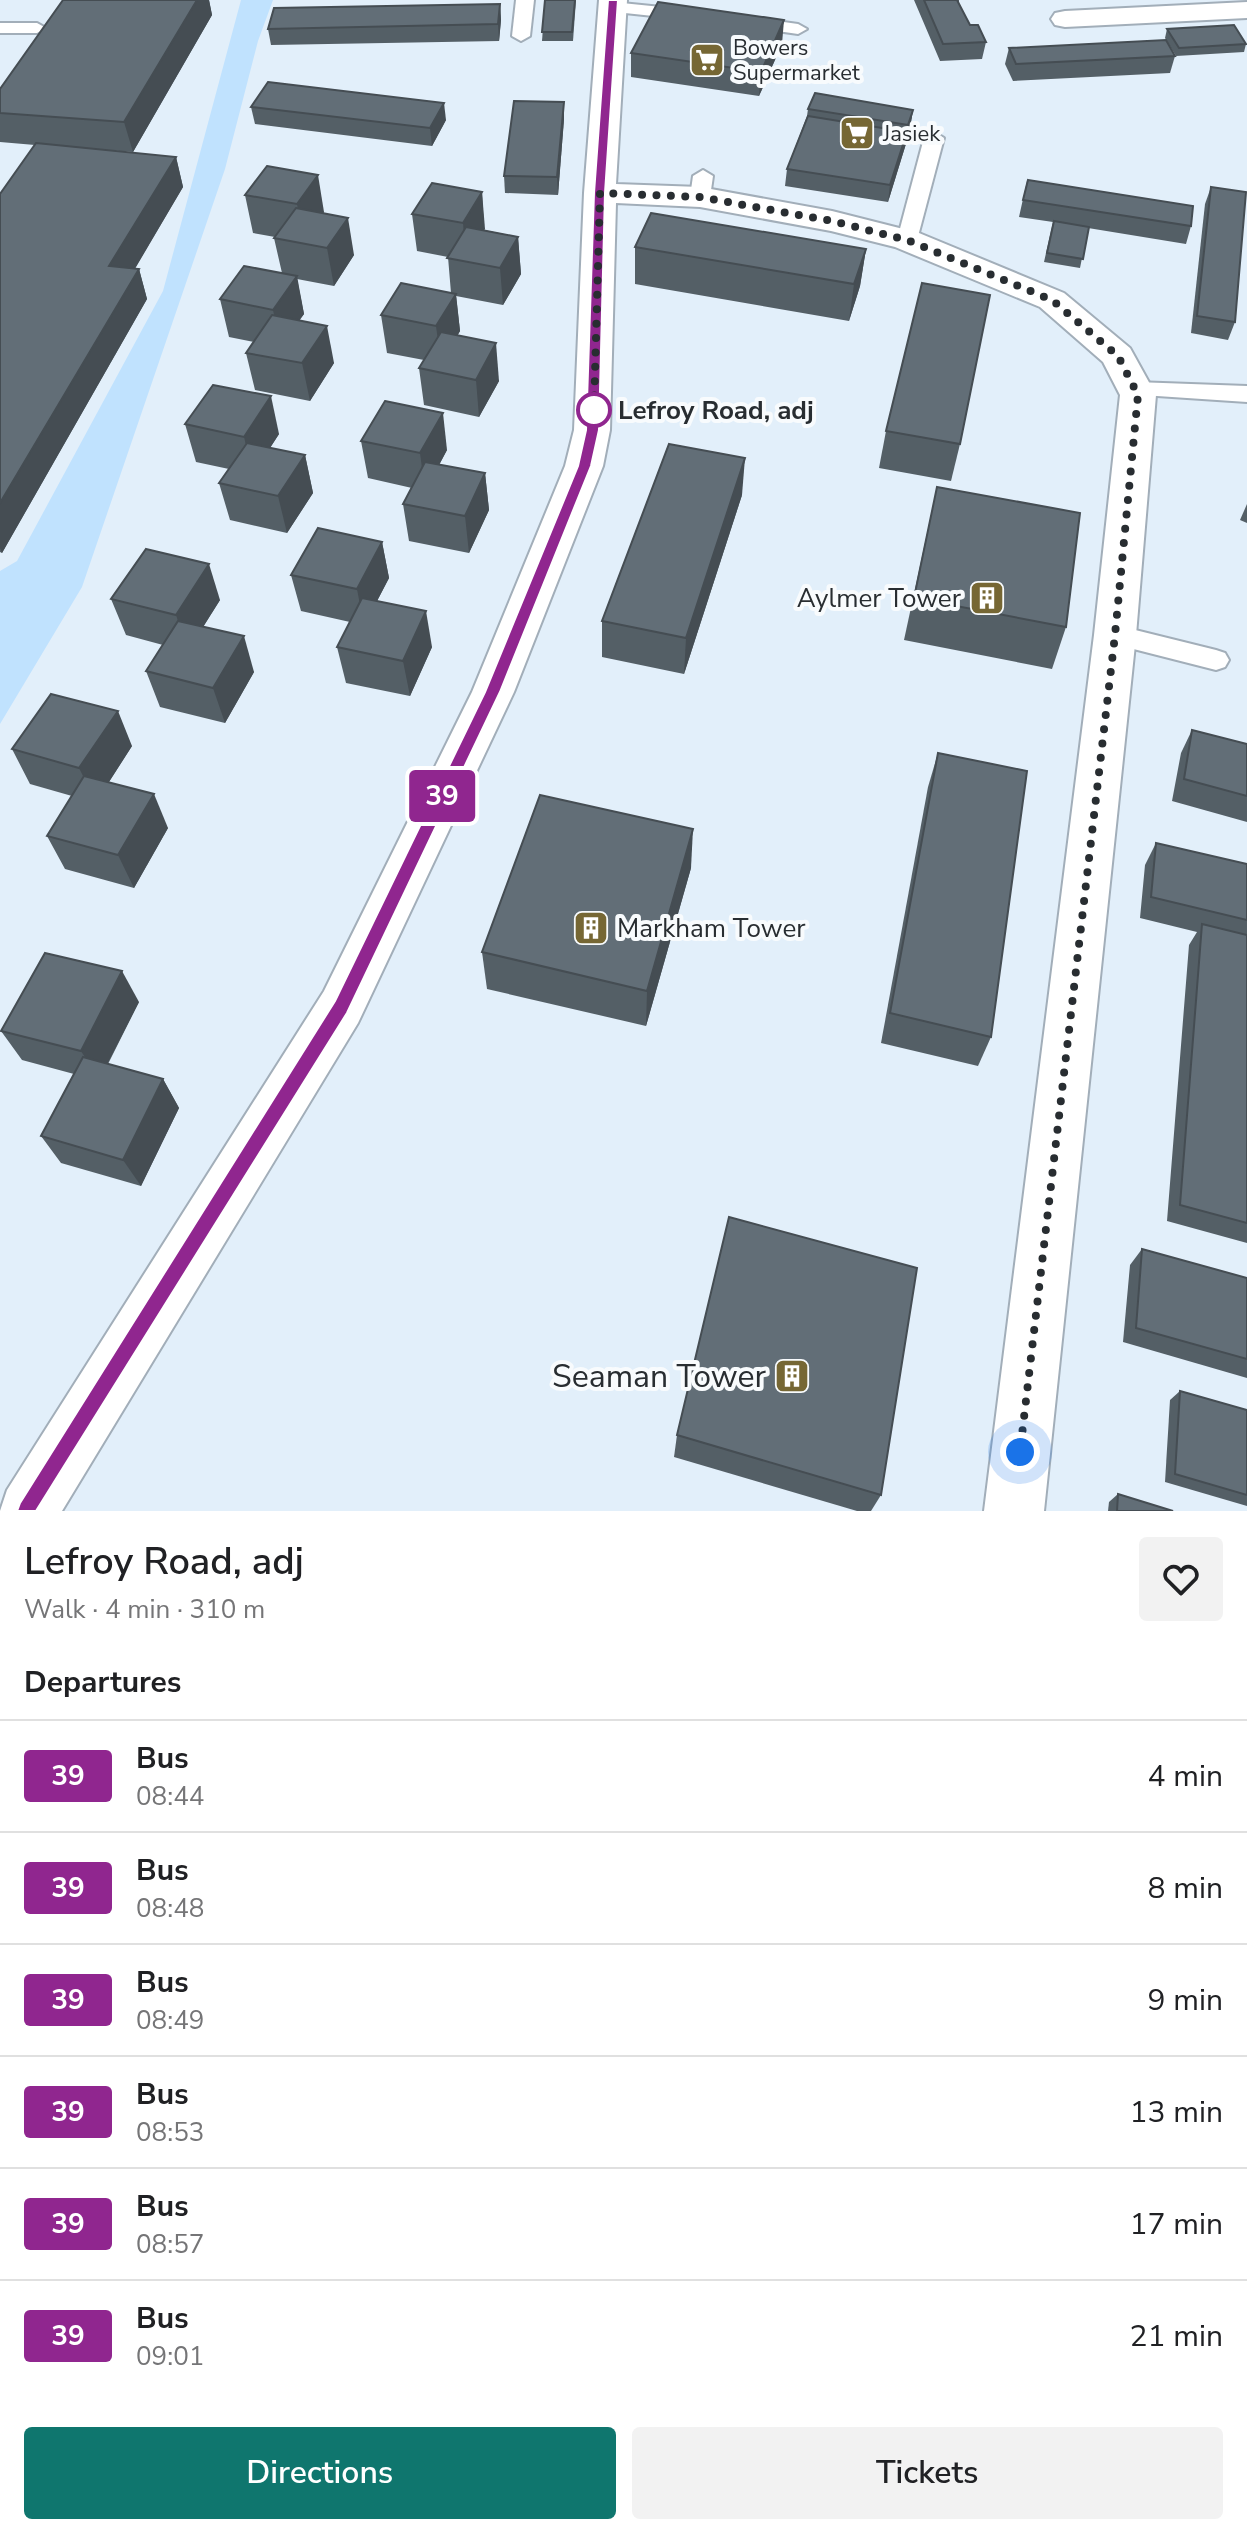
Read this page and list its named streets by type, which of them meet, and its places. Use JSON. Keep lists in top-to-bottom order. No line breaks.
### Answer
{"places":{"supermarket":["Bowers Supermarket","Jasiek"],"other":["Lefroy Road, adj"],"building":["Aylmer Tower","Markham Tower","Seaman Tower"]},"lines":["bus line 39"],"page":{"on_map":"39","heading":[["Lefroy Road, adj","Walk · 4 min · 310 m"],"Departures"],"list":[{"mark":"39","name":"Bus","note":"08:44","value":"4 min"},{"mark":"39","name":"Bus","note":"08:48","value":"8 min"},{"mark":"39","name":"Bus","note":"08:49","value":"9 min"},{"mark":"39","name":"Bus","note":"08:53","value":"13 min"},{"mark":"39","name":"Bus","note":"08:57","value":"17 min"},{"mark":"39","name":"Bus","note":"09:01","value":"21 min"}],"buttons":["Directions","Tickets"]}}
